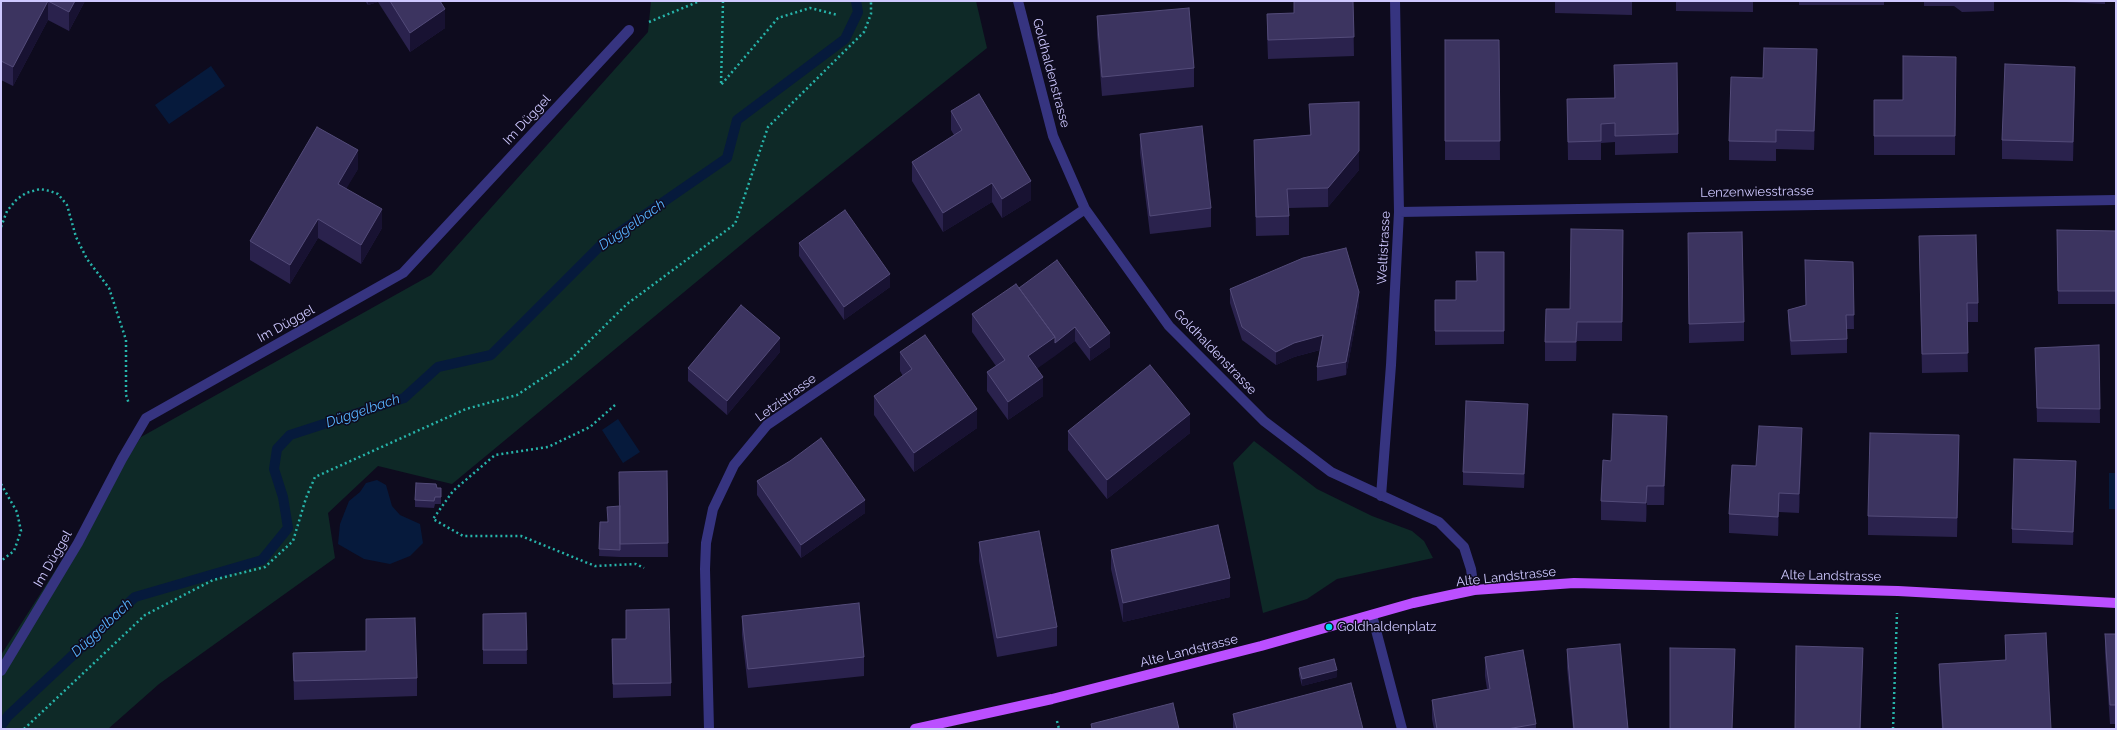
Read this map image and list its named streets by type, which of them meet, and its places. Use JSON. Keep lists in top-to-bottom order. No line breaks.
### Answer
{"streets":{"main road":["Alte Landstrasse"],"street":["Goldhaldenstrasse","Im Düggel","Lenzenwiesstrasse","Weltistrasse","Letzistrasse"]},"crossings":[["Goldhaldenstrasse","Weltistrasse"],["Goldhaldenstrasse","Letzistrasse"],["Goldhaldenstrasse","Alte Landstrasse"],["Lenzenwiesstrasse","Weltistrasse"]],"water":["Düggelbach"],"places":["Goldhaldenplatz"]}
